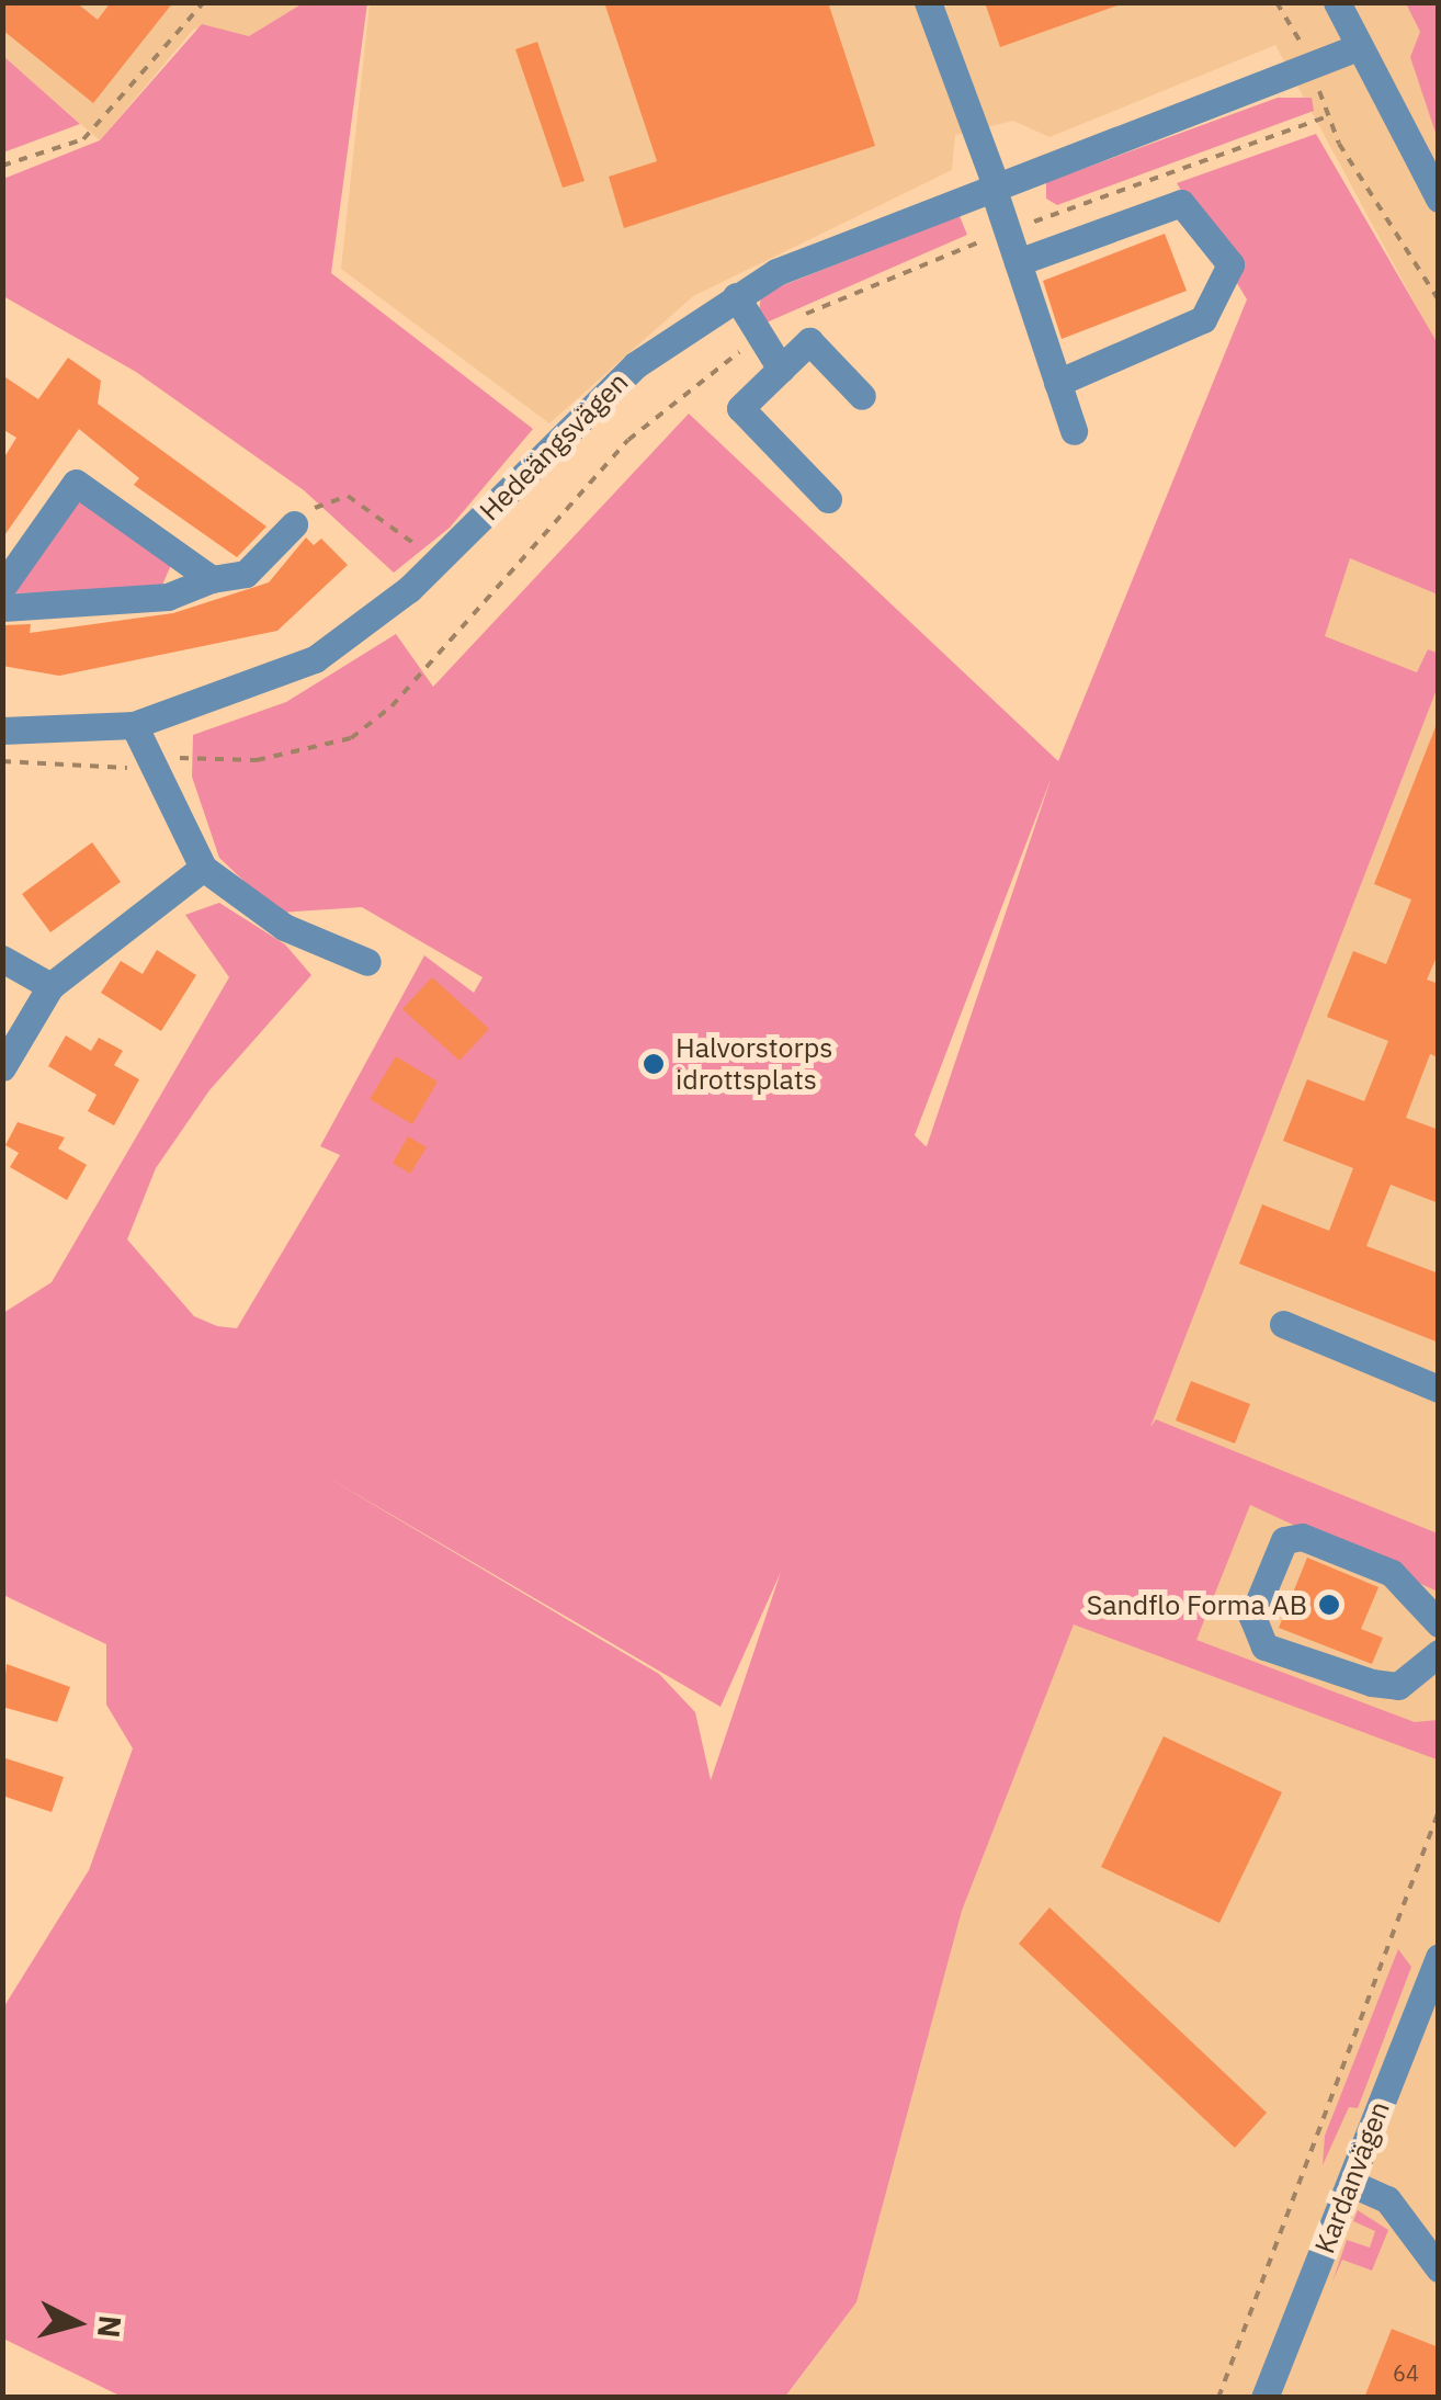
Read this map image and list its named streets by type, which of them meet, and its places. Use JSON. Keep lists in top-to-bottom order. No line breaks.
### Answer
{"streets":{"street":["Hedeängsvägen","Kardanvägen"]},"places":["Halvorstorps idrottsplats","Sandflo Forma AB"],"house_numbers":["64"],"north":"right"}
